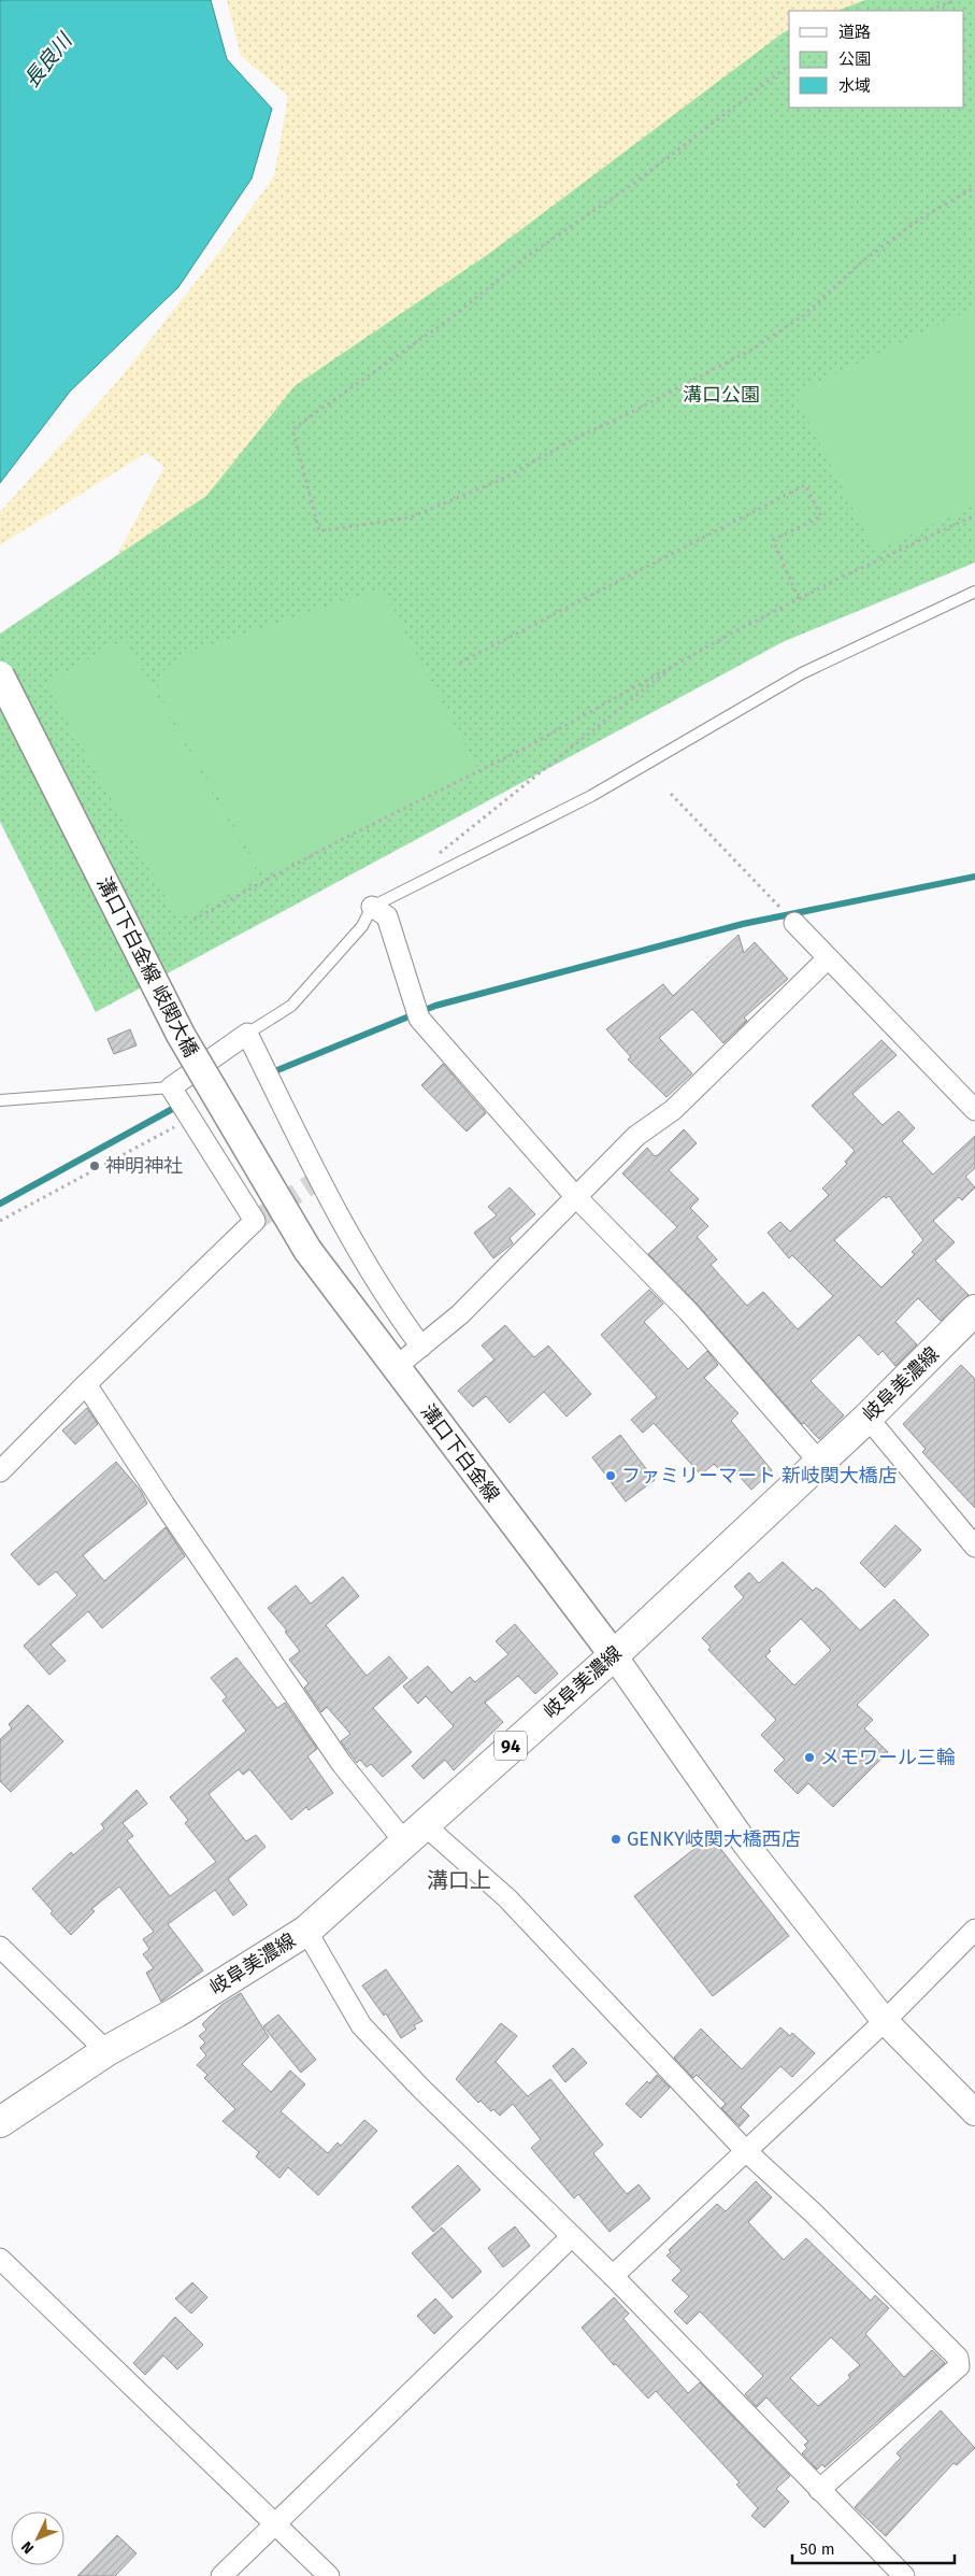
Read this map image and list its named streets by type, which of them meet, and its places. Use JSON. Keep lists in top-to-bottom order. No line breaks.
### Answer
{"streets":{"main road":["溝口下白金線 岐関大橋","岐阜美濃線","溝口下白金線","94"]},"crossings":[["溝口下白金線 岐関大橋","溝口下白金線"],["岐阜美濃線","溝口下白金線"]],"districts":["溝口上"],"water":["長良川"],"parks":["溝口公園"],"places":["神明神社","ファミリーマート 新岐関大橋店","メモワール三輪","GENKY岐関大橋西店"],"legend":["道路","公園","水域"],"scale_bar":"50 m","north":"bottom left"}
